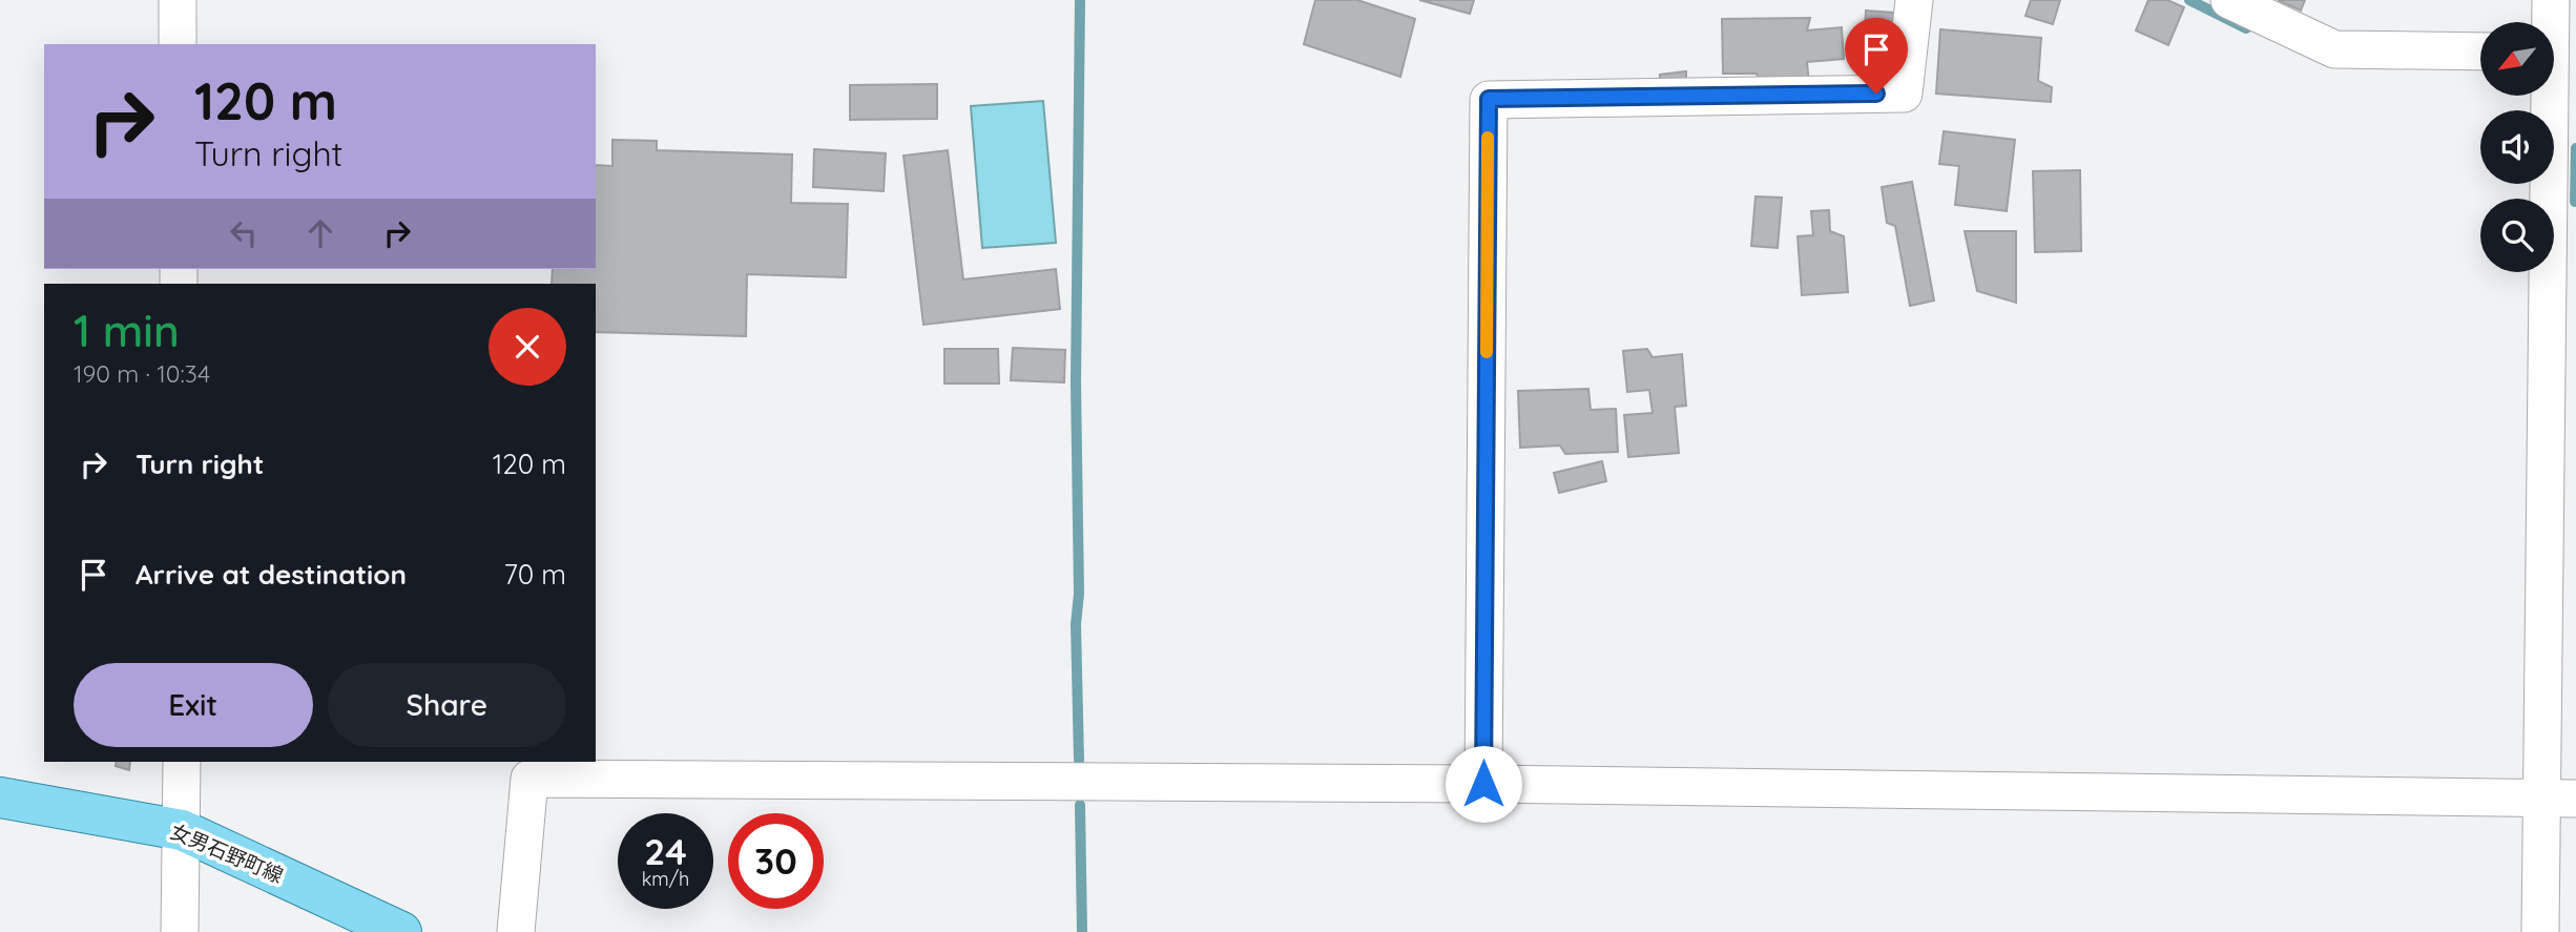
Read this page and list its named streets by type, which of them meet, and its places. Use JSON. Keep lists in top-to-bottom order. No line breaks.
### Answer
{"streets":{"main road":["女男石野町線"]},"north":"bottom left","page":{"turn":["120 m","Turn right"],"heading":["1 min","190 m · 10:34"],"list":[{"name":"Turn right","value":"120 m"},{"name":"Arrive at destination","value":"70 m"}],"buttons":["Exit","Share"],"speed":"24 km/h","limit":"30"}}
